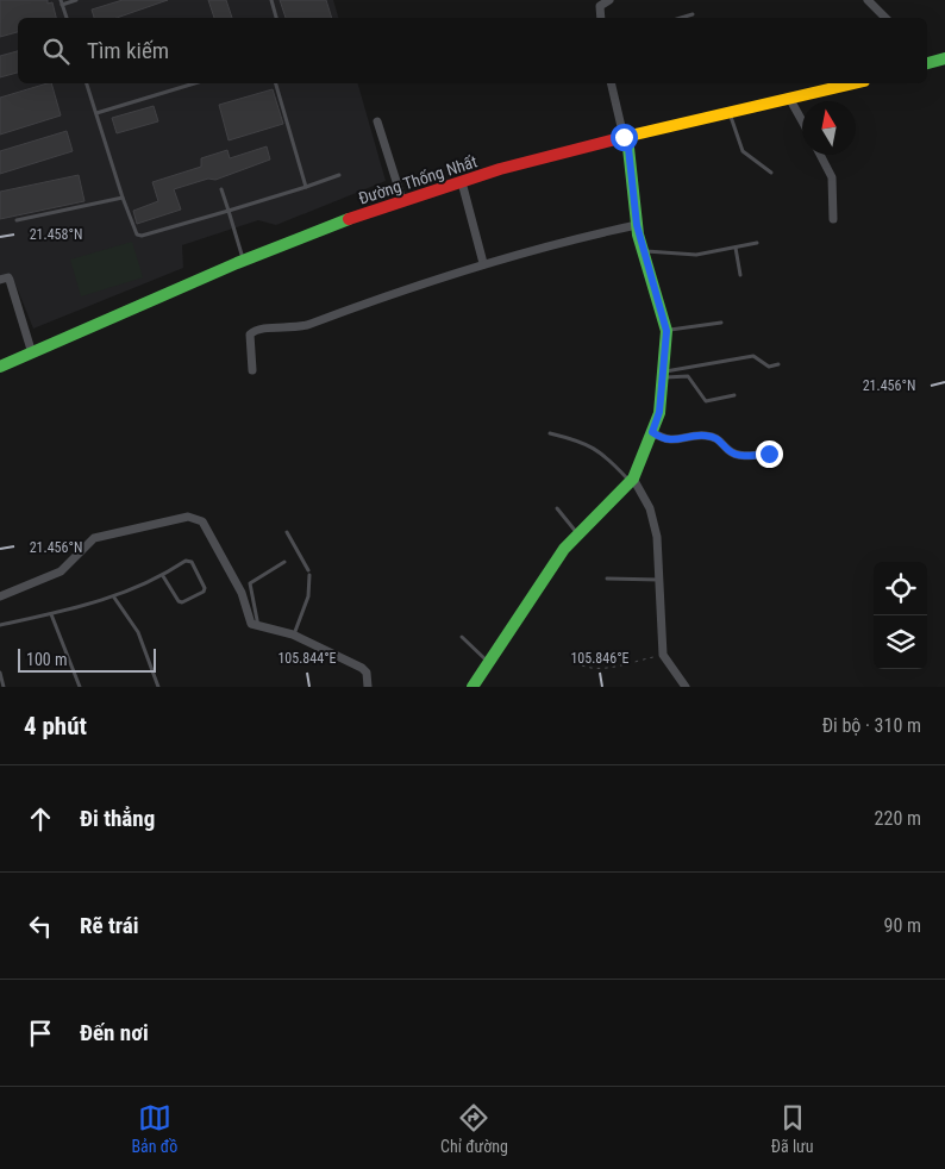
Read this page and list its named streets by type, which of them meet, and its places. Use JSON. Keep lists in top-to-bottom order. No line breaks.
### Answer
{"streets":{"street":["Đường Thống Nhất"]},"scale_bar":"100 m","north":"top","page":{"search":"Tìm kiếm","scale":"100 m","heading":["4 phút","Đi bộ · 310 m"],"list":[["Đi thẳng","220 m"],["Rẽ trái","90 m"],"Đến nơi"],"nav":["Bản đồ","Chỉ đường","Đã lưu"]},"coordinates":["21.458°N","21.456°N","105.844°E","105.846°E"]}
